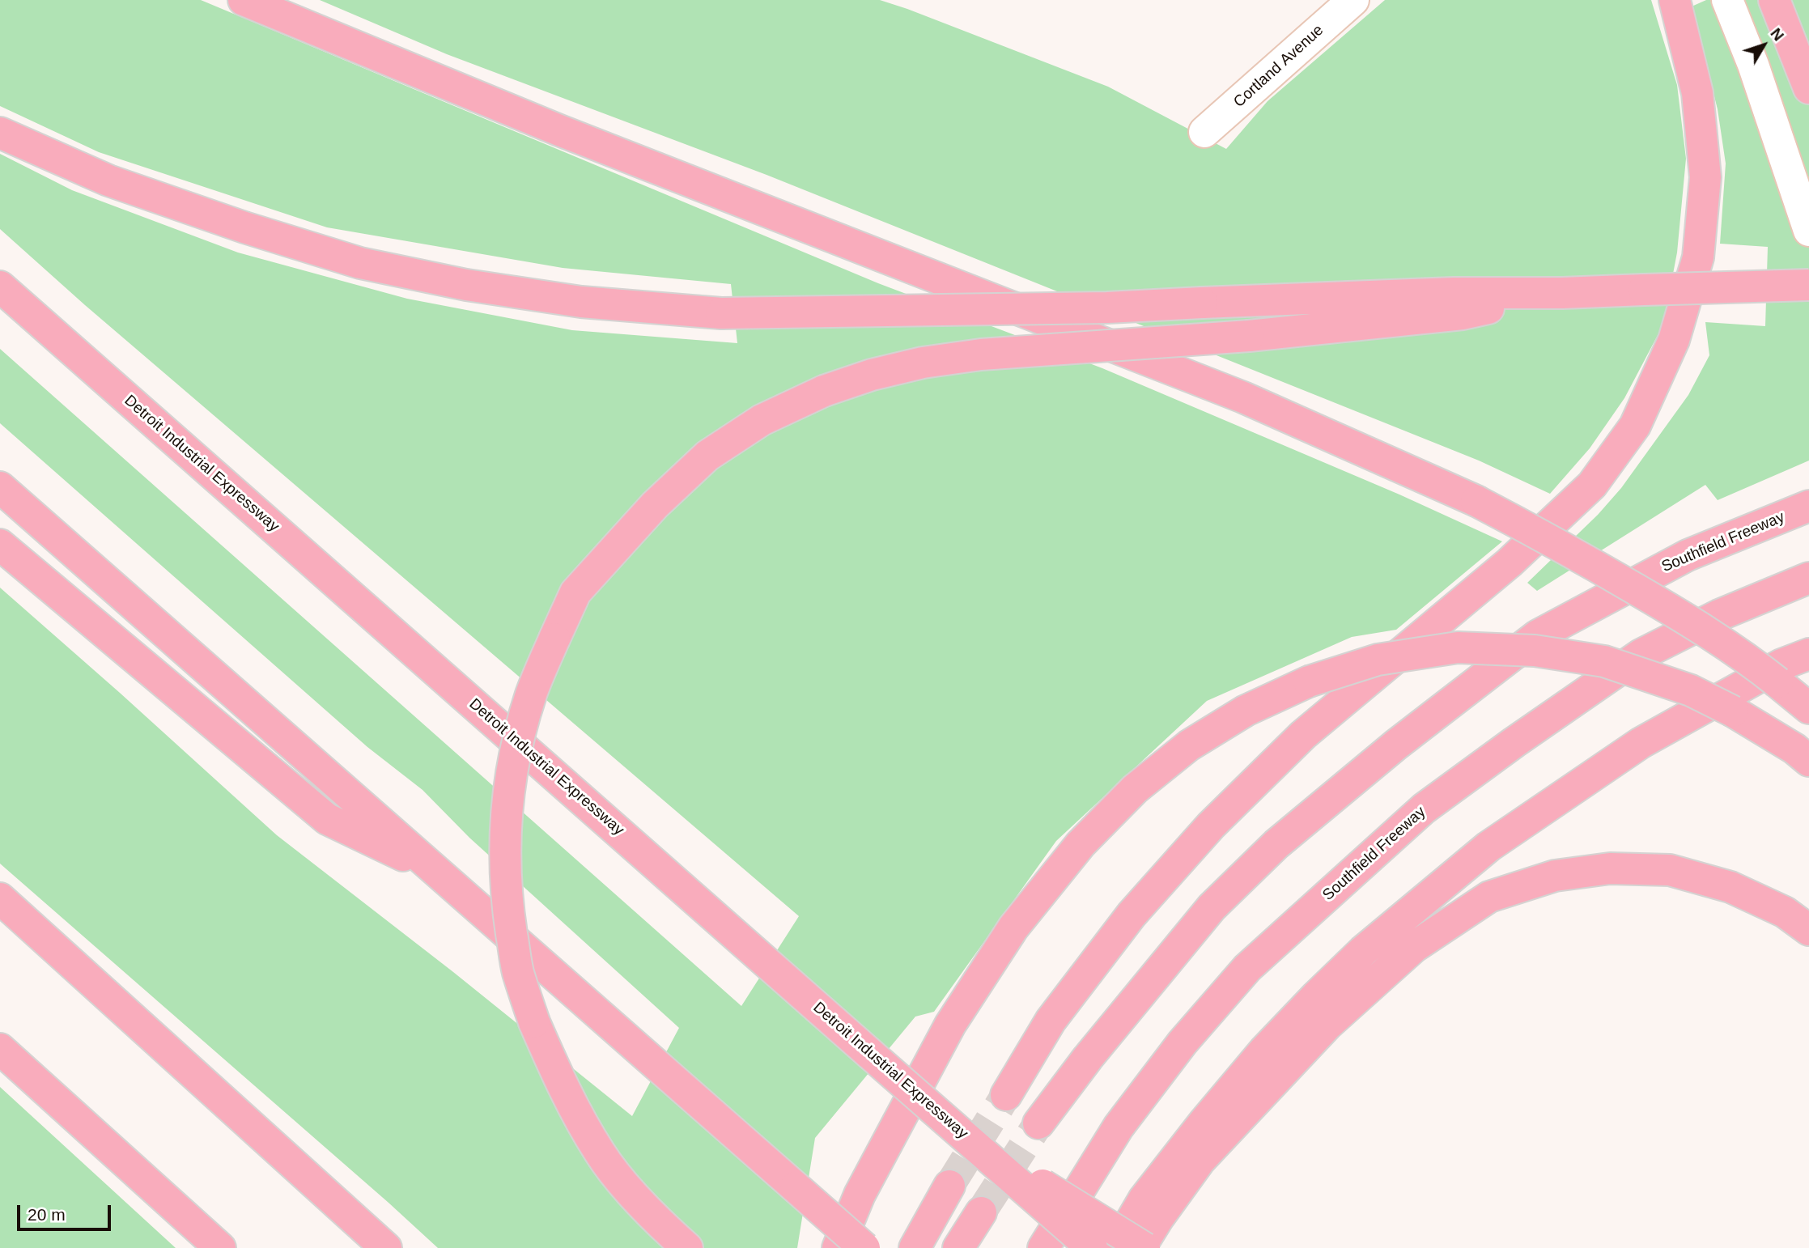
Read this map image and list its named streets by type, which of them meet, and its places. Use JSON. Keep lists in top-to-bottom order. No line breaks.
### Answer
{"streets":{"highway":["Detroit Industrial Expressway","Southfield Freeway"],"main road":["Cortland Avenue"]},"scale_bar":"20 m","north":"top right"}
